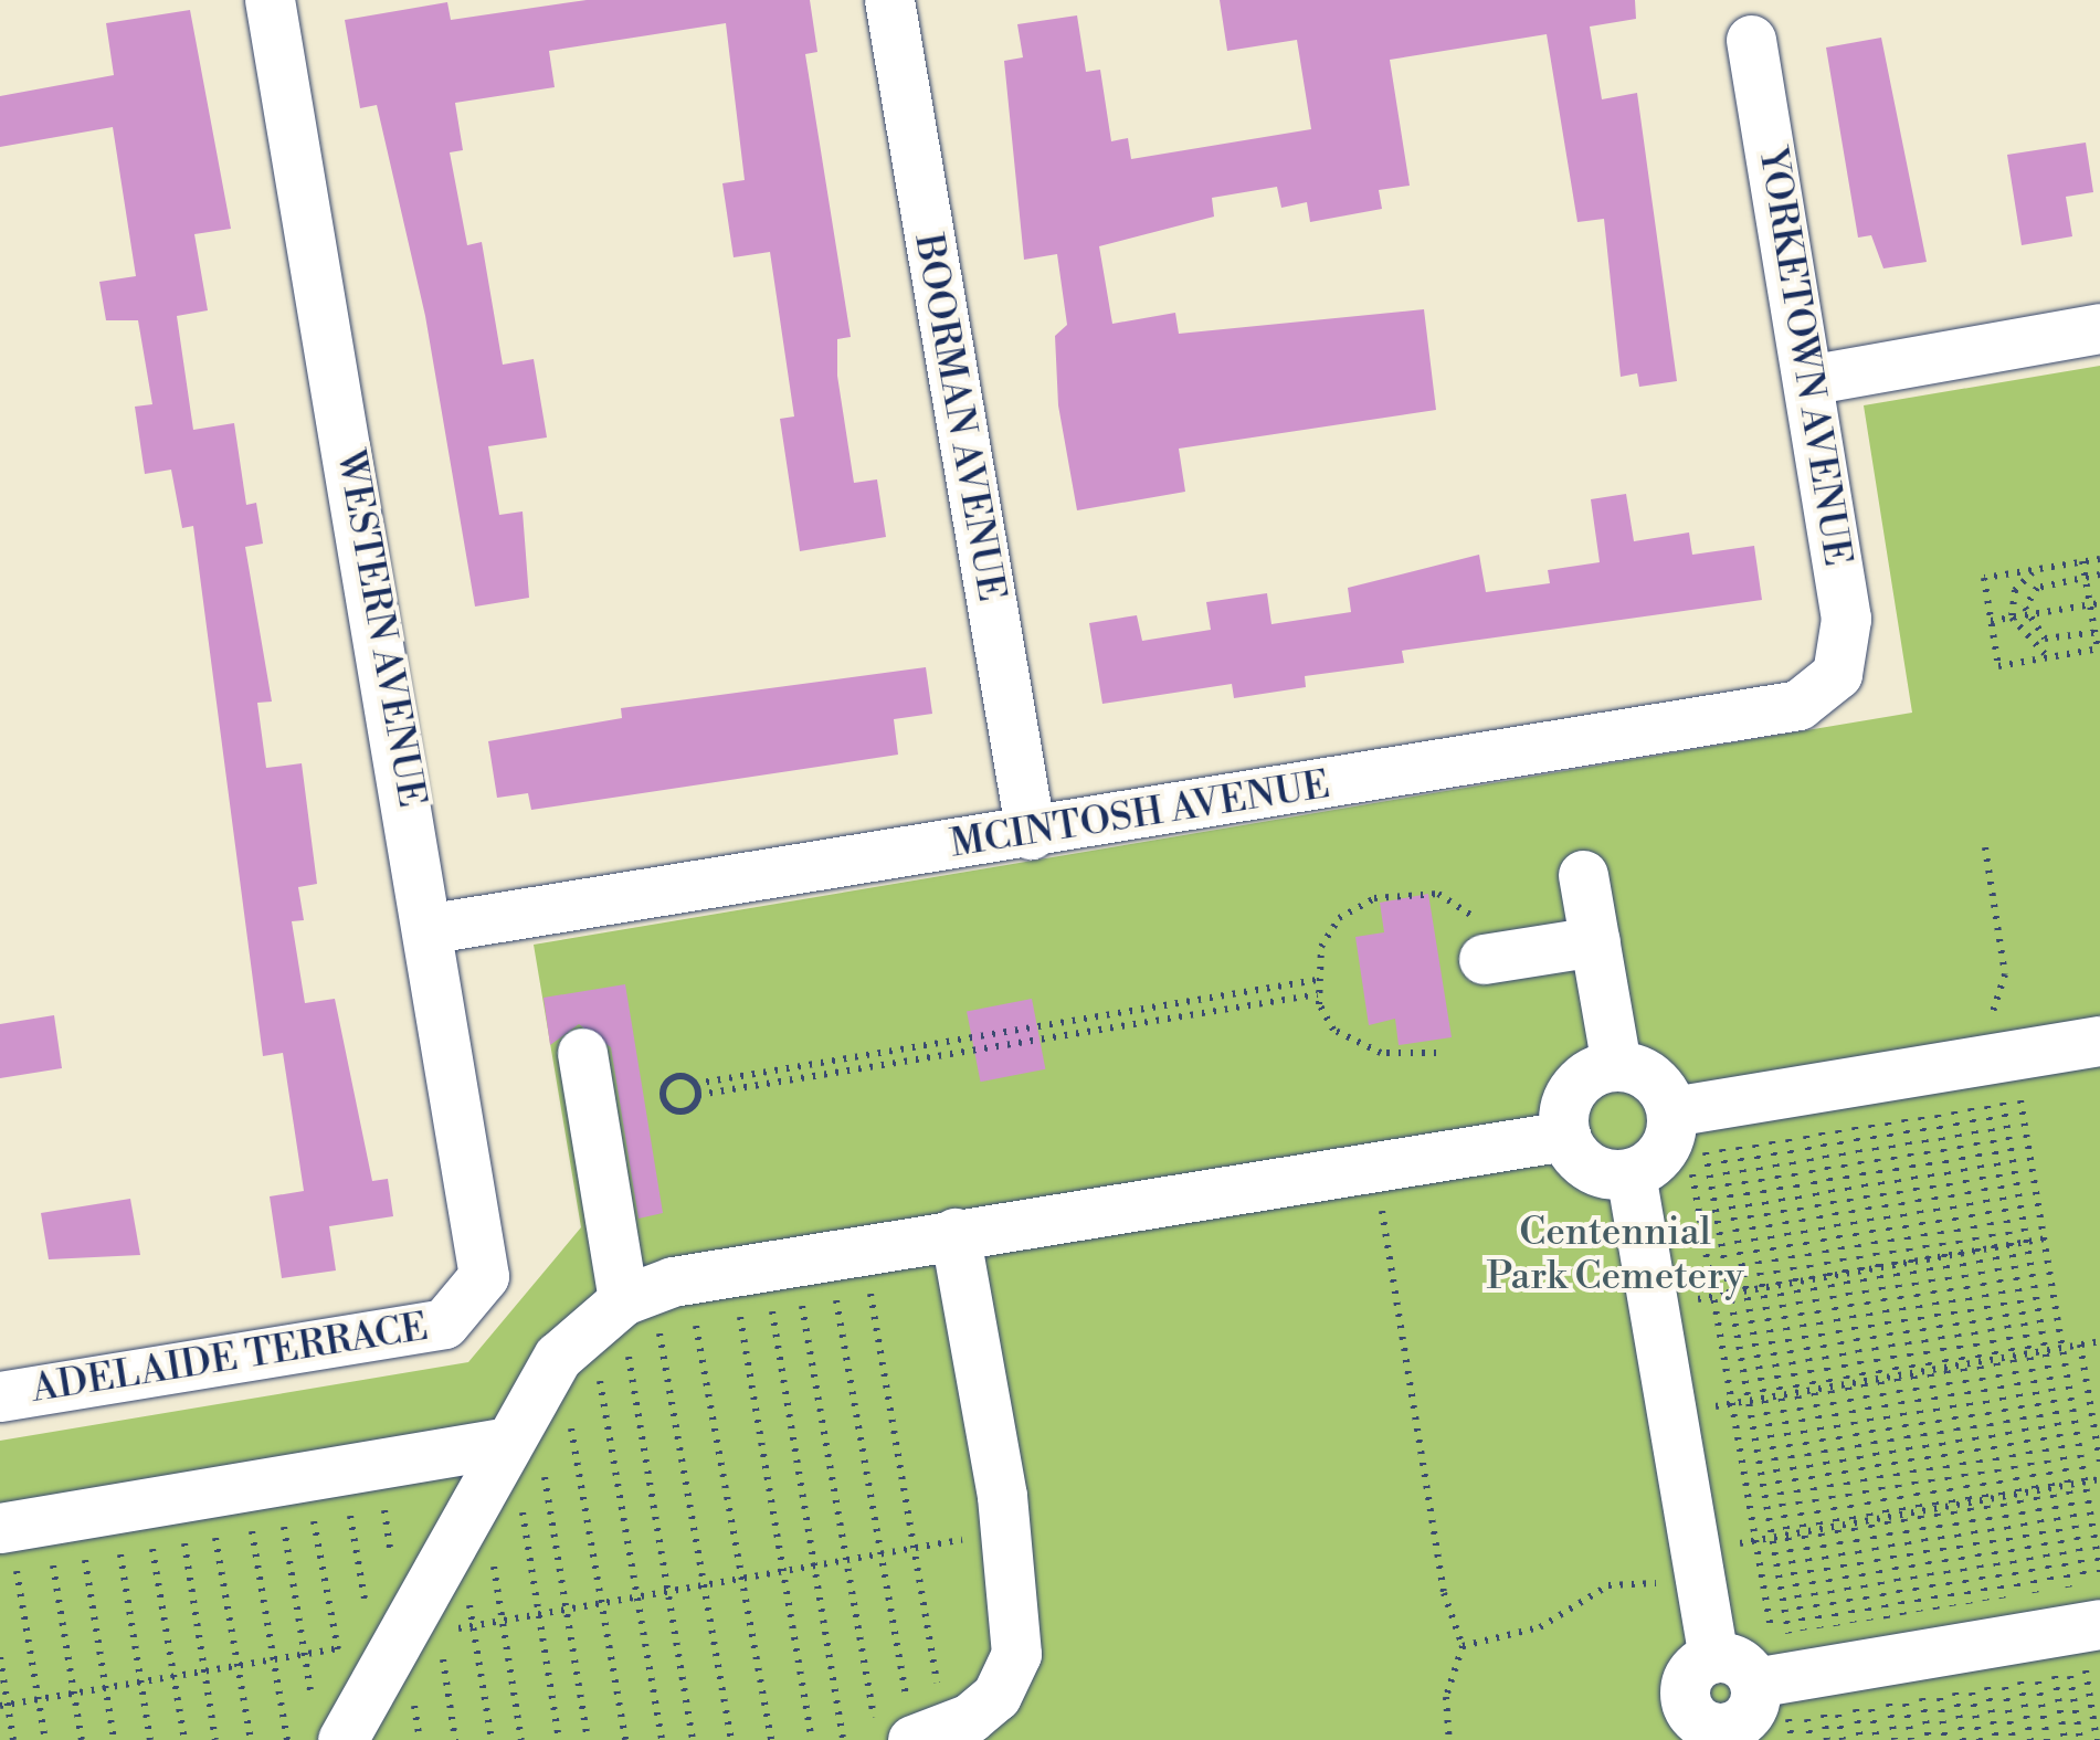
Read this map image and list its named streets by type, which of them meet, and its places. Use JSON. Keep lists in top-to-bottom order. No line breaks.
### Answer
{"streets":{"street":["YORKETOWN AVENUE","BOORMAN AVENUE","WESTERN AVENUE","MCINTOSH AVENUE","ADELAIDE TERRACE"]},"crossings":[["YORKETOWN AVENUE","MCINTOSH AVENUE"],["BOORMAN AVENUE","MCINTOSH AVENUE"],["WESTERN AVENUE","MCINTOSH AVENUE"],["WESTERN AVENUE","ADELAIDE TERRACE"]],"parks":["Centennial Park Cemetery"]}
